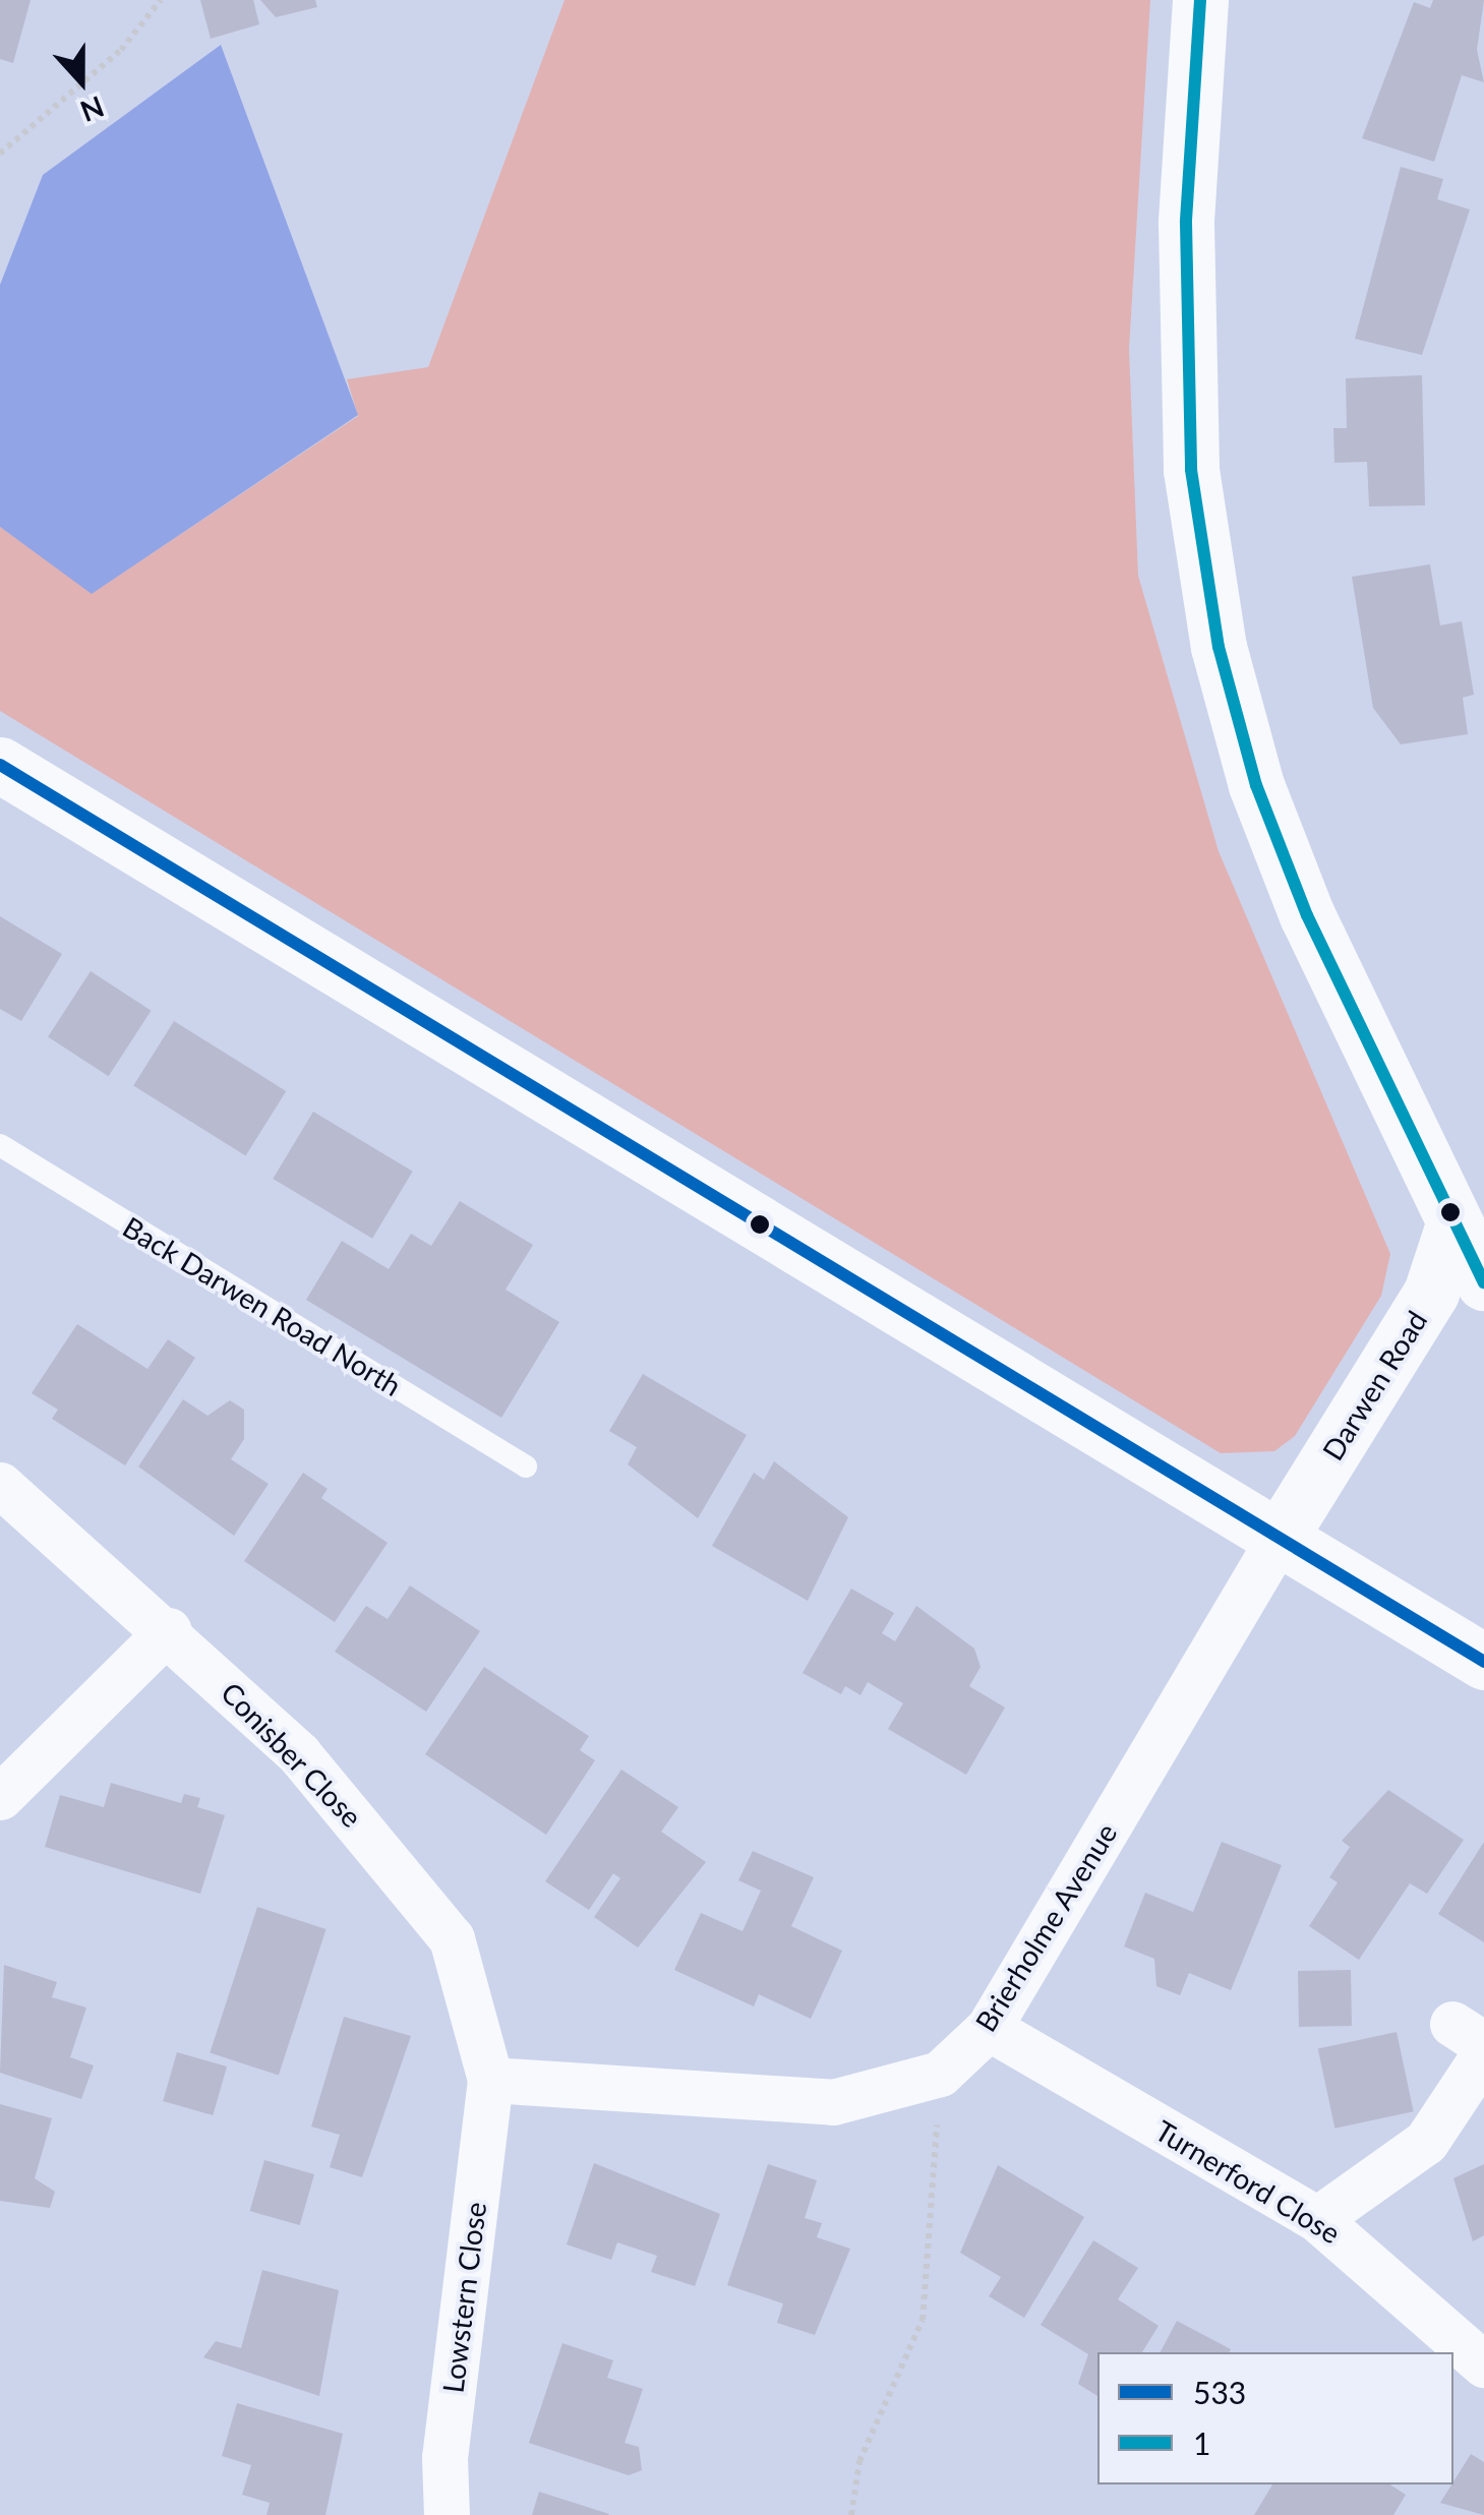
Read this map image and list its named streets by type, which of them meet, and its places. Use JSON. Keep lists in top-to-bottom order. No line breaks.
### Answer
{"streets":{"main road":["Darwen Road"],"street":["Conisber Close","Brierholme Avenue","Turnerford Close","Lowstern Close"],"lane":["Back Darwen Road North"]},"crossings":[["Darwen Road","Brierholme Avenue"],["Conisber Close","Brierholme Avenue"],["Conisber Close","Lowstern Close"],["Brierholme Avenue","Turnerford Close"],["Brierholme Avenue","Lowstern Close"]],"lines":["transit line 1","transit line 533"],"legend":["533","1"],"north":"bottom"}
